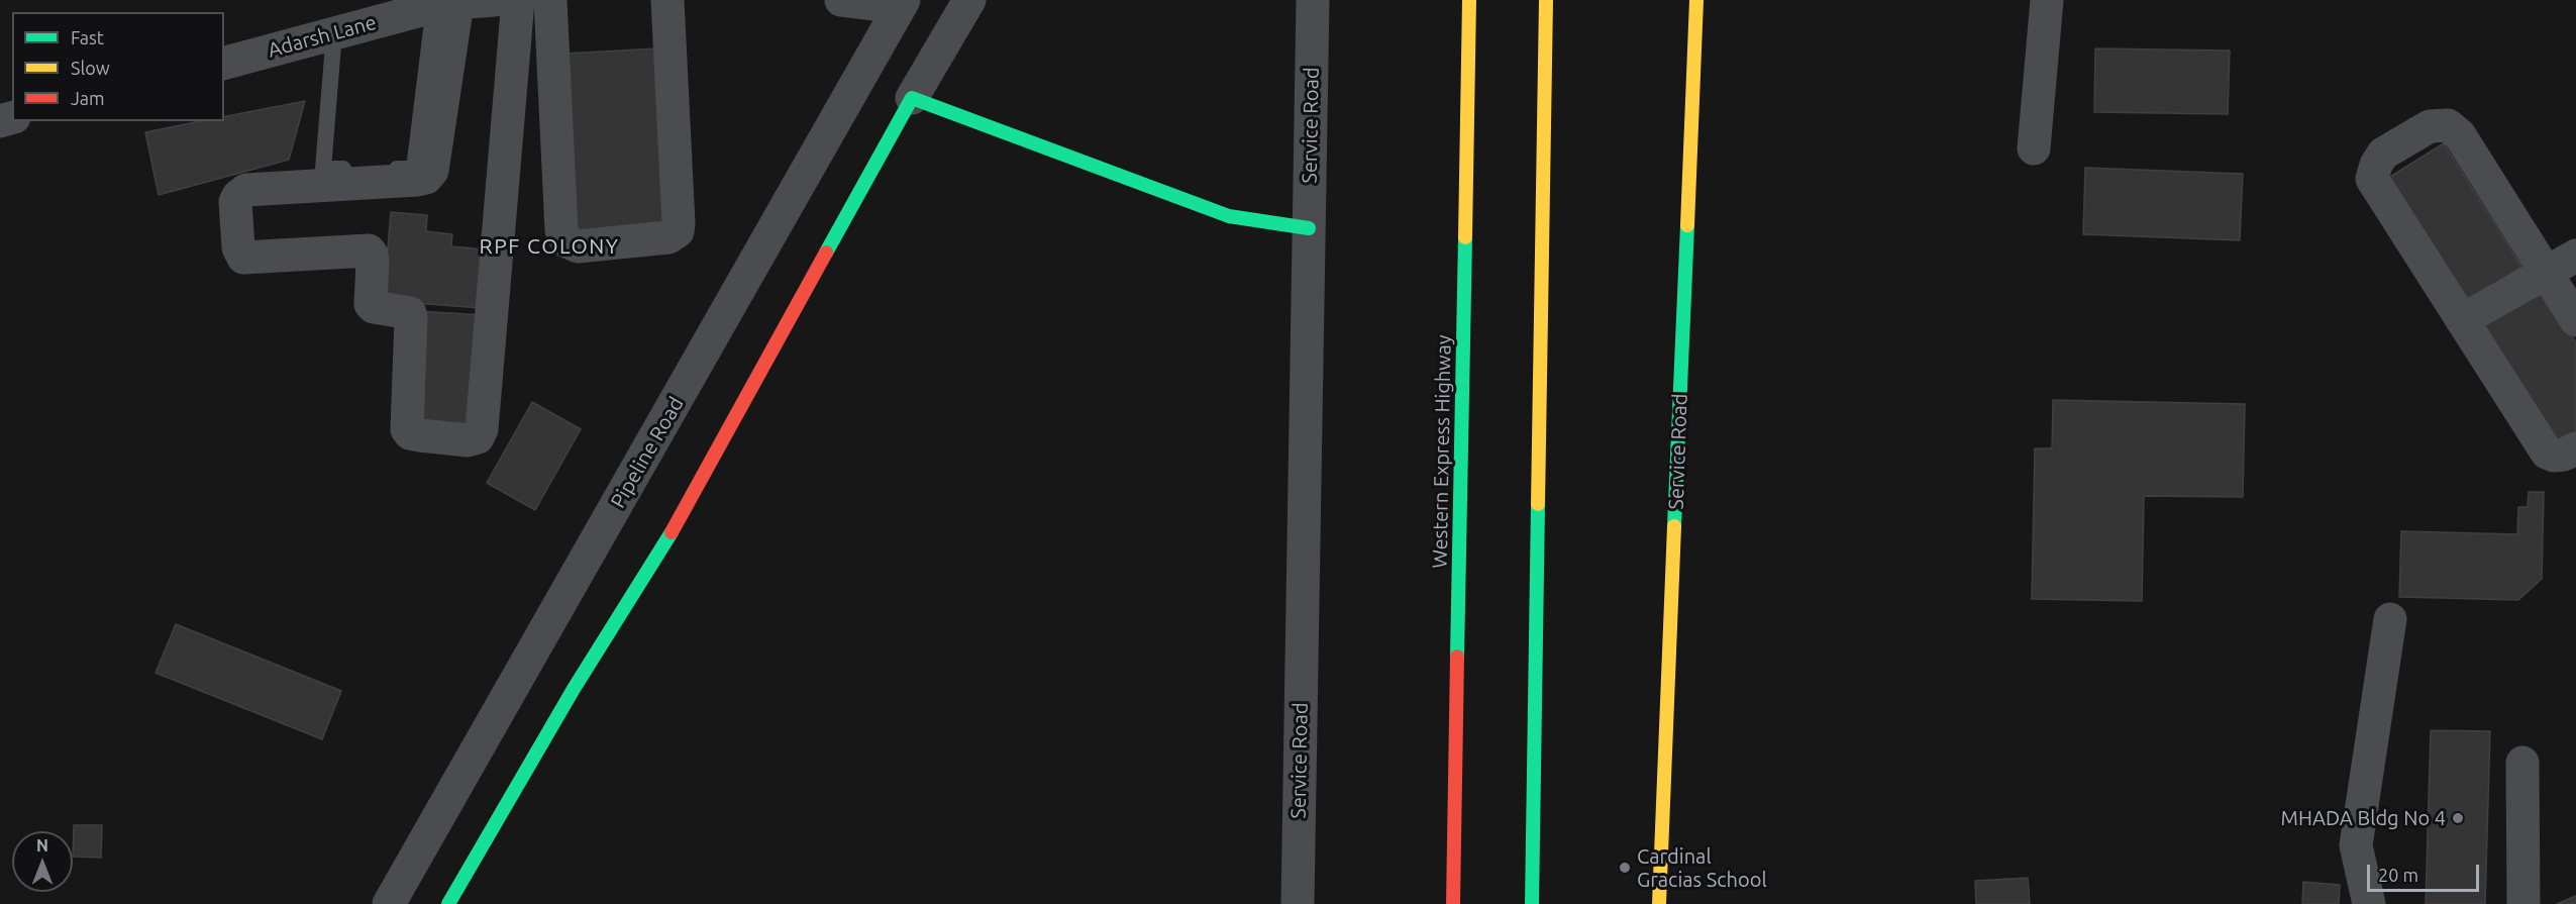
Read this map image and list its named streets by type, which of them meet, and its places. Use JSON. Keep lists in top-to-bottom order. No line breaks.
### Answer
{"streets":{"main road":["Service Road","Western Express Highway"],"street":["Adarsh Lane","Pipeline Road"]},"districts":["RPF COLONY"],"places":["MHADA Bldg No 4","Cardinal Gracias School"],"legend":["Fast","Slow","Jam"],"scale_bar":"20 m","north":"top"}
